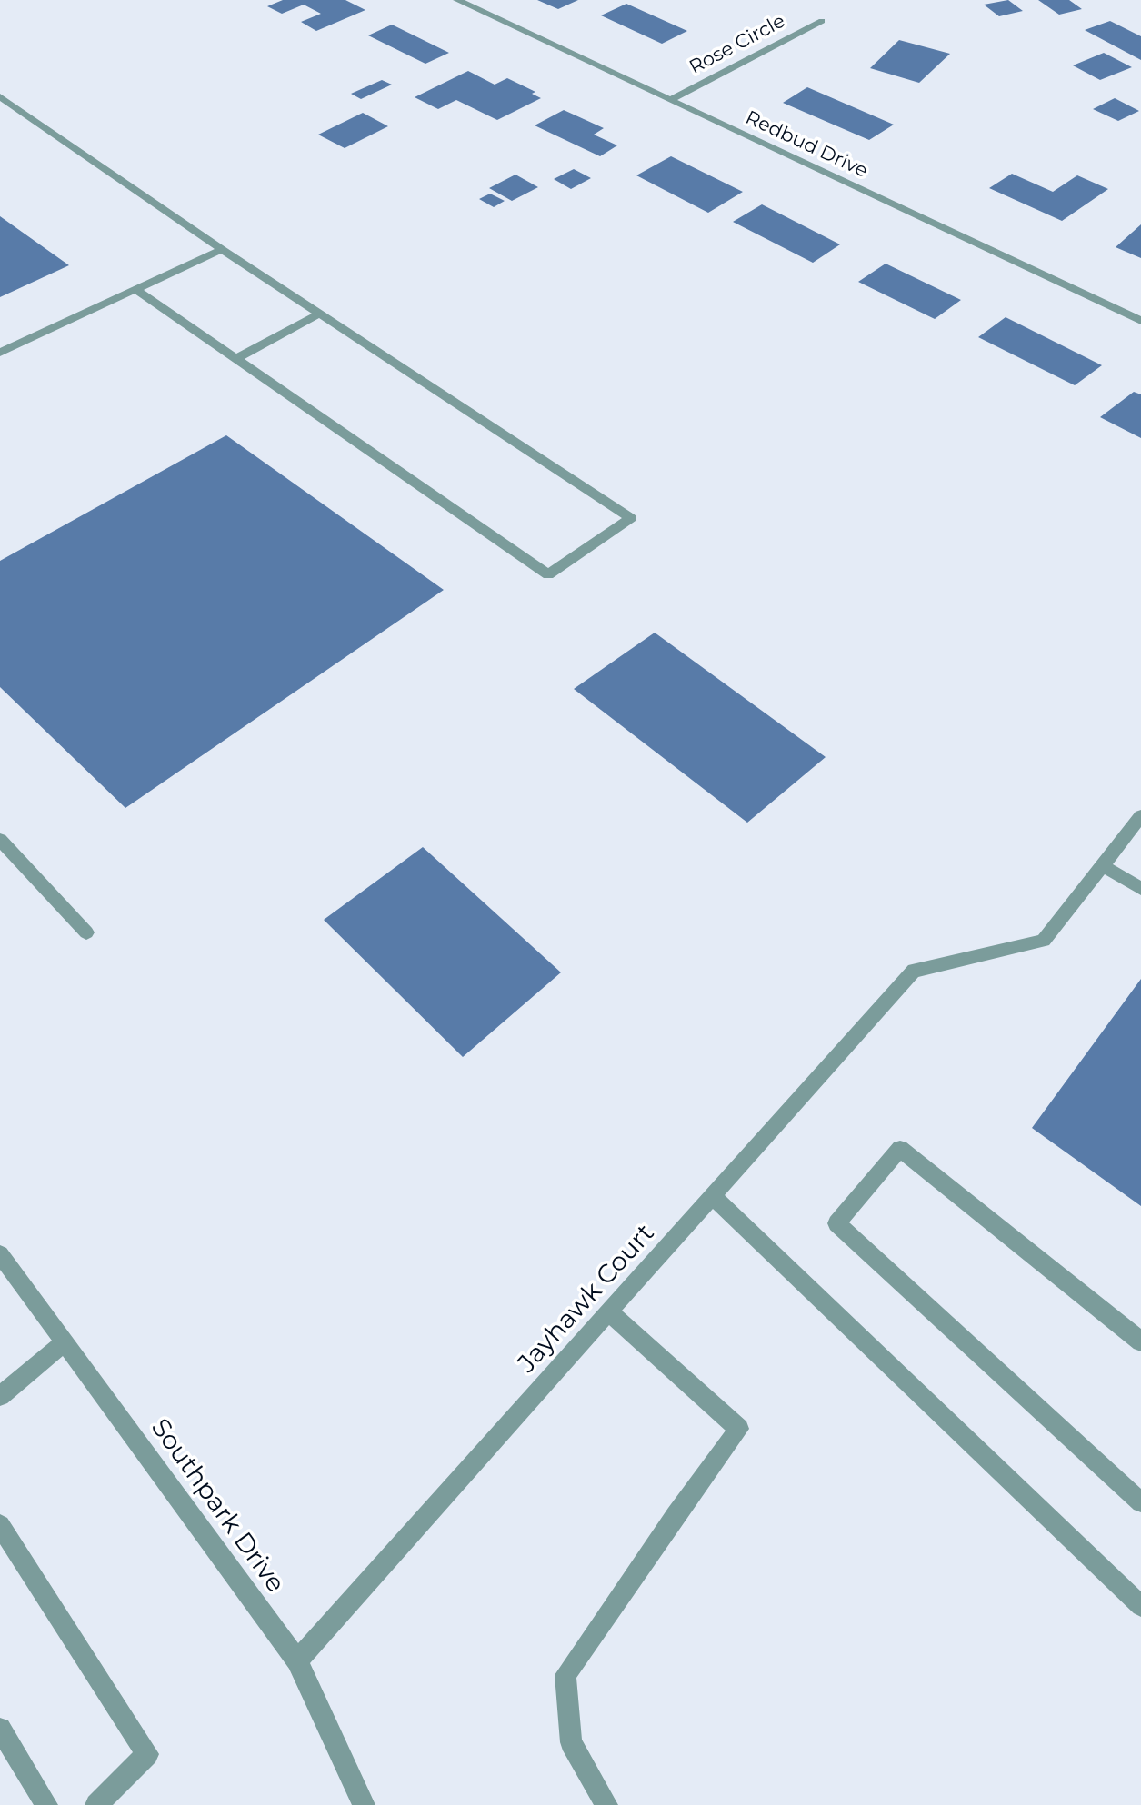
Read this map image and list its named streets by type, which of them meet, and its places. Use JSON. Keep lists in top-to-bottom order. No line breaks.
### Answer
{"streets":{"street":["Rose Circle","Redbud Drive","Jayhawk Court","Southpark Drive"]},"crossings":[["Rose Circle","Redbud Drive"],["Jayhawk Court","Southpark Drive"]]}
